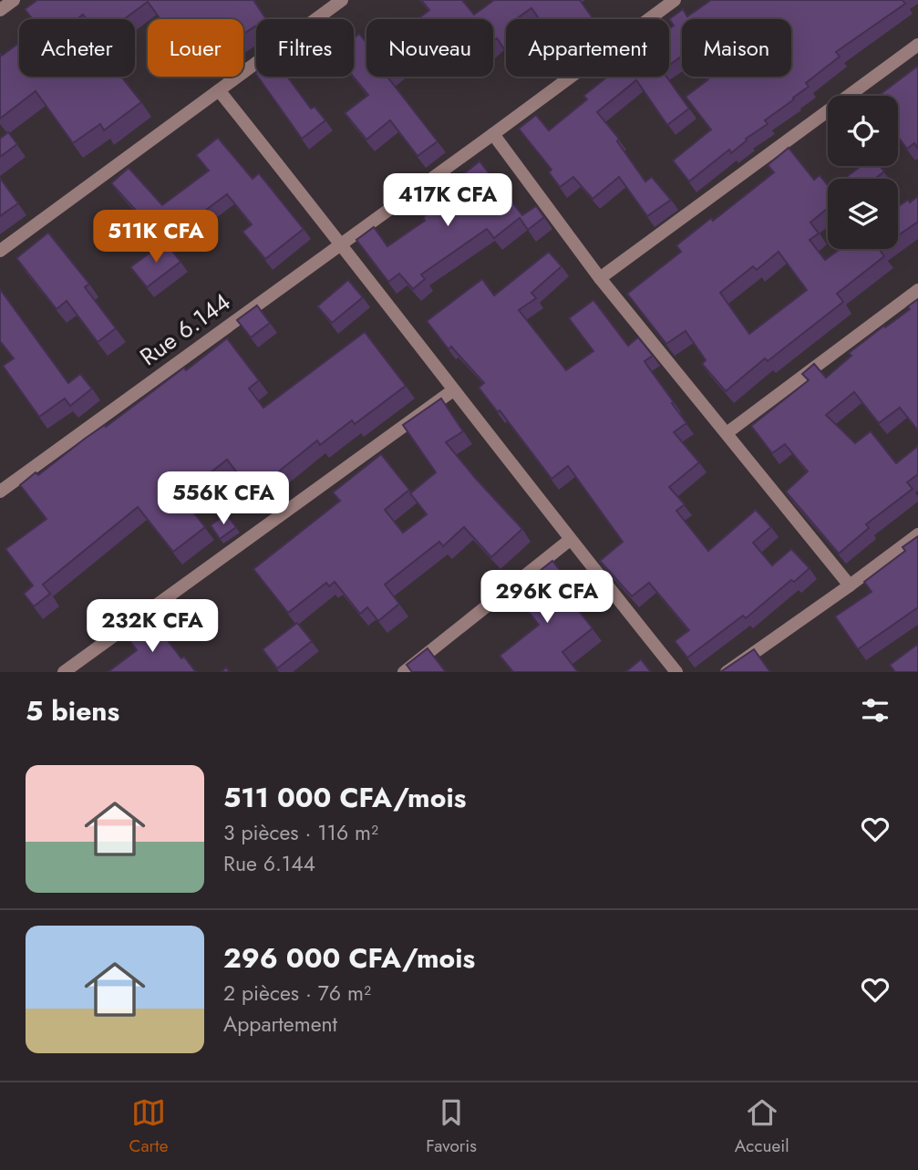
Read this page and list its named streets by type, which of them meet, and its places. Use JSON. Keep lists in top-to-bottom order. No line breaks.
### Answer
{"streets":{"street":["Rue 6.144"]},"page":{"chip":["Acheter","Louer","Filtres","Nouveau","Appartement","Maison"],"price":["417K CFA","511K CFA","556K CFA","296K CFA","232K CFA"],"heading":"5 biens","list":[{"name":"511 000 CFA/mois","note":"3 pièces · 116 m² · Rue 6.144"},{"name":"296 000 CFA/mois","note":"2 pièces · 76 m² · Appartement"}],"tabs":["Carte","Favoris","Accueil"]}}
